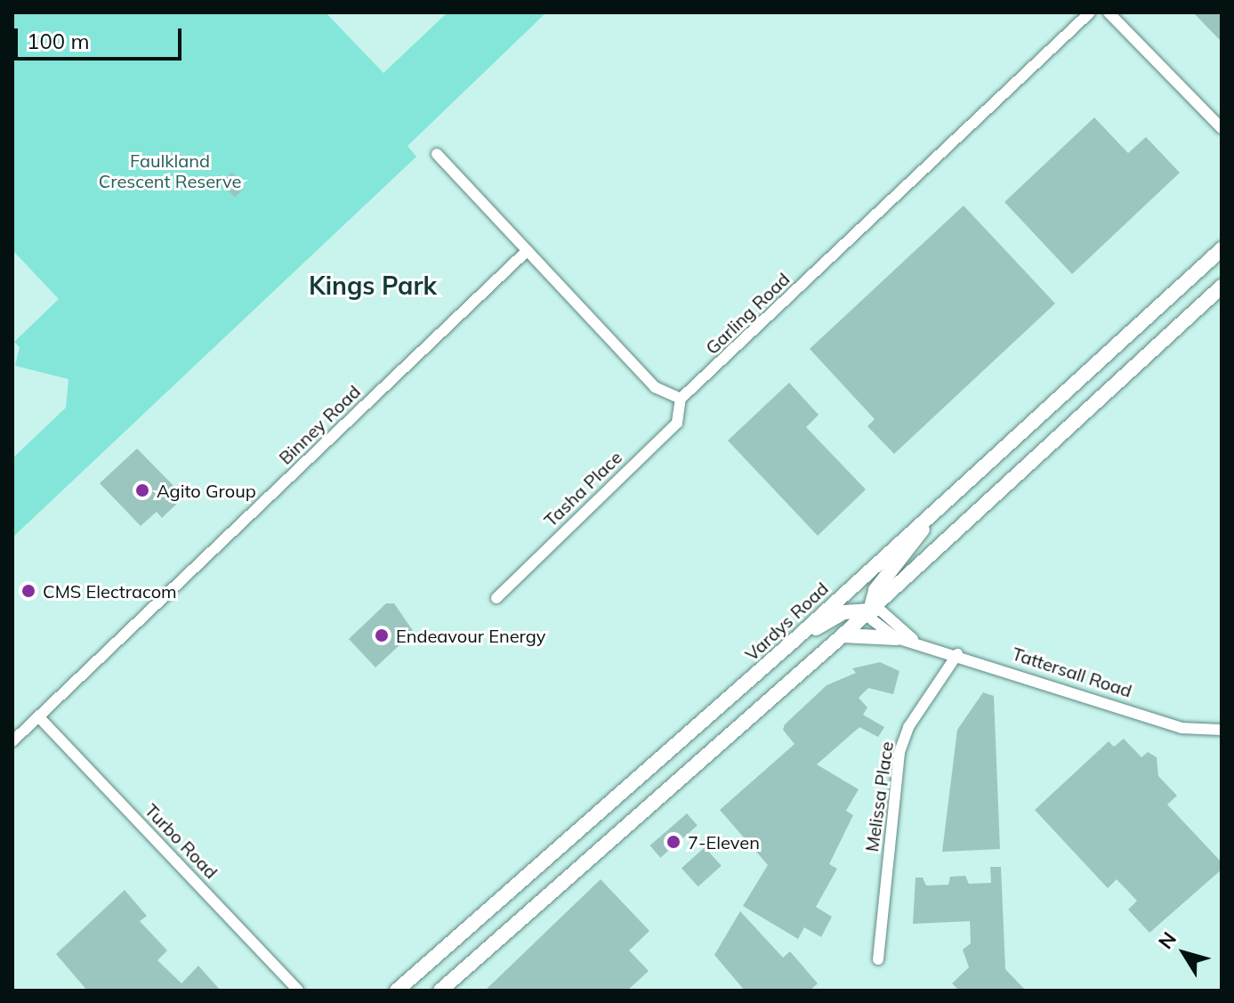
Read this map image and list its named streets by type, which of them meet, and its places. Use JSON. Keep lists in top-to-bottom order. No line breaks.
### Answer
{"streets":{"main road":["Vardys Road"],"street":["Garling Road","Binney Road","Tasha Place","Tattersall Road","Melissa Place","Turbo Road"]},"crossings":[["Garling Road","Tasha Place"],["Binney Road","Turbo Road"],["Tattersall Road","Melissa Place"]],"districts":["Kings Park"],"parks":["Faulkland Crescent Reserve"],"places":["Agito Group","CMS Electracom","Endeavour Energy","7-Eleven"],"scale_bar":"100 m","north":"top left"}
